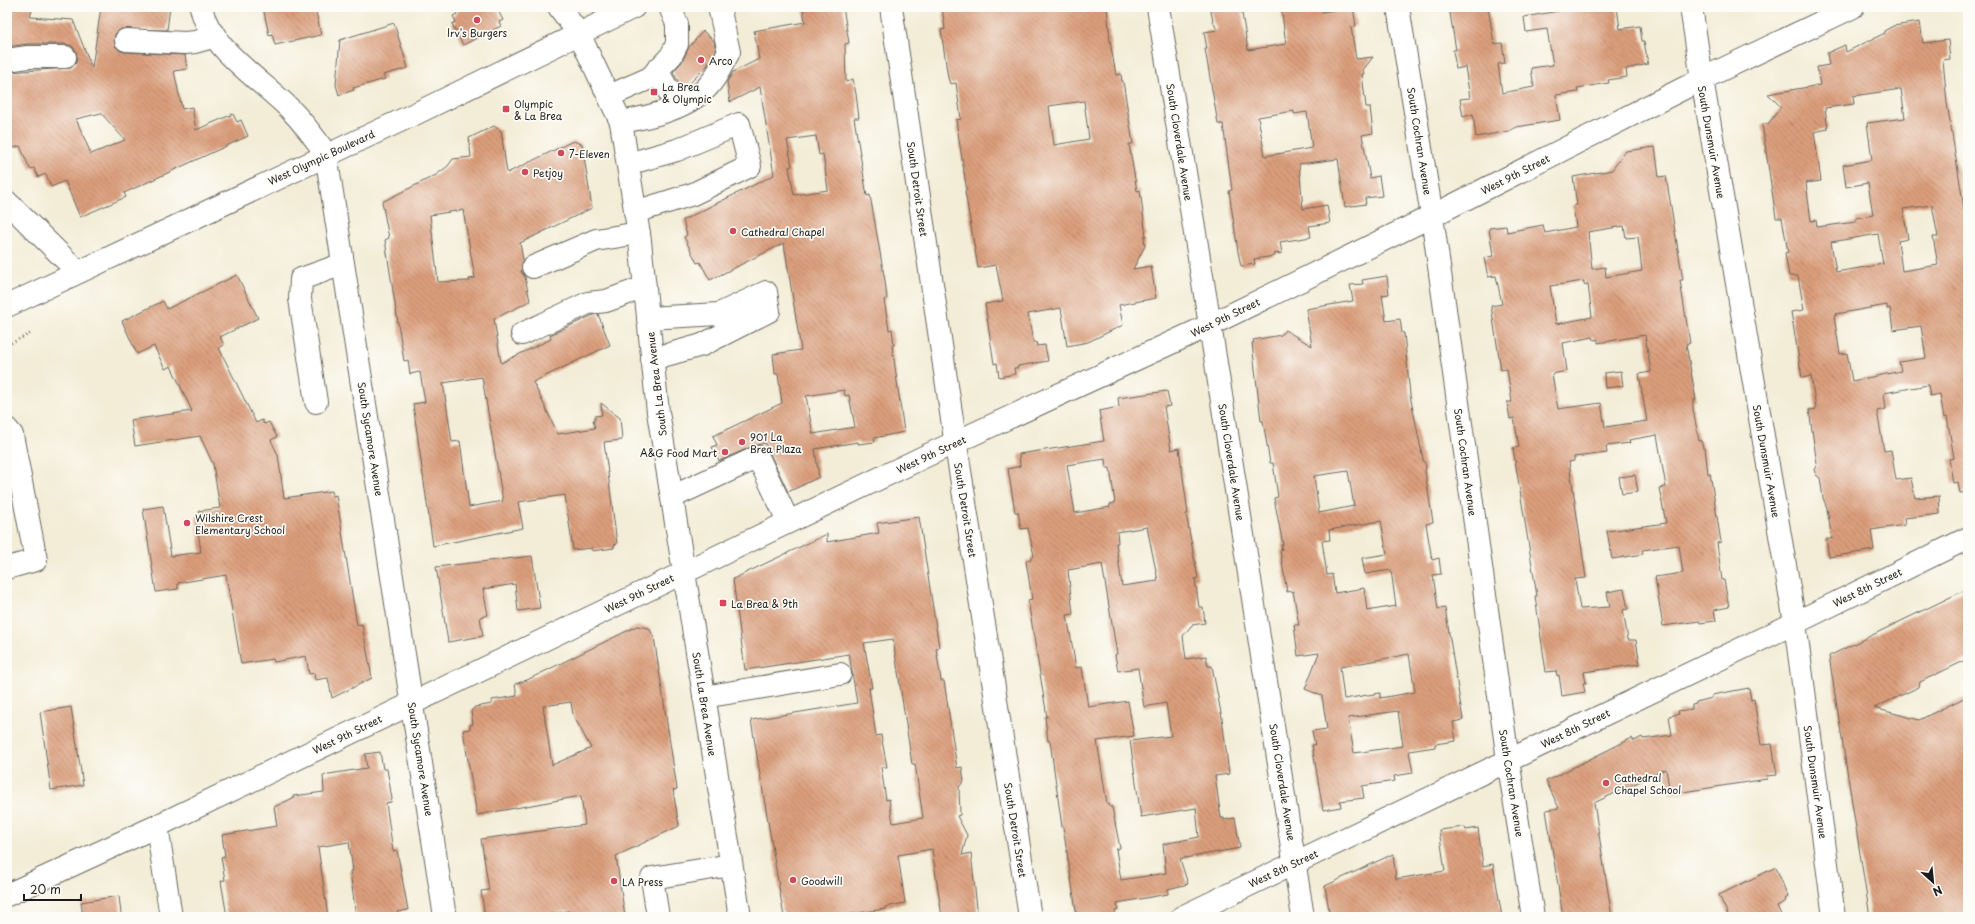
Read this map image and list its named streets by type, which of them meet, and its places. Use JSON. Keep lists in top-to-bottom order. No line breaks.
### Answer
{"streets":{"street":["South Cochran Avenue","South Cloverdale Avenue","South Dunsmuir Avenue","West Olympic Boulevard","West 9th Street","South Detroit Street","South La Brea Avenue","South Sycamore Avenue","West 8th Street"]},"crossings":[["South Cochran Avenue","West 9th Street"],["South Cochran Avenue","West 8th Street"],["South Cloverdale Avenue","West 9th Street"],["South Cloverdale Avenue","West 8th Street"],["South Dunsmuir Avenue","West 9th Street"],["South Dunsmuir Avenue","West 8th Street"],["West Olympic Boulevard","South La Brea Avenue"],["West Olympic Boulevard","South Sycamore Avenue"],["West 9th Street","South Detroit Street"],["West 9th Street","South La Brea Avenue"],["West 9th Street","South Sycamore Avenue"]],"places":{"other":["Irv's Burgers","Arco","7-Eleven","Petjoy","Cathedral Chapel","901 La Brea Plaza","A&G Food Mart","Wilshire Crest Elementary School","Cathedral Chapel School","Goodwill","LA Press"],"transit":["La Brea & Olympic","Olympic & La Brea","La Brea & 9th"]},"scale_bar":"20 m","north":"bottom right"}
